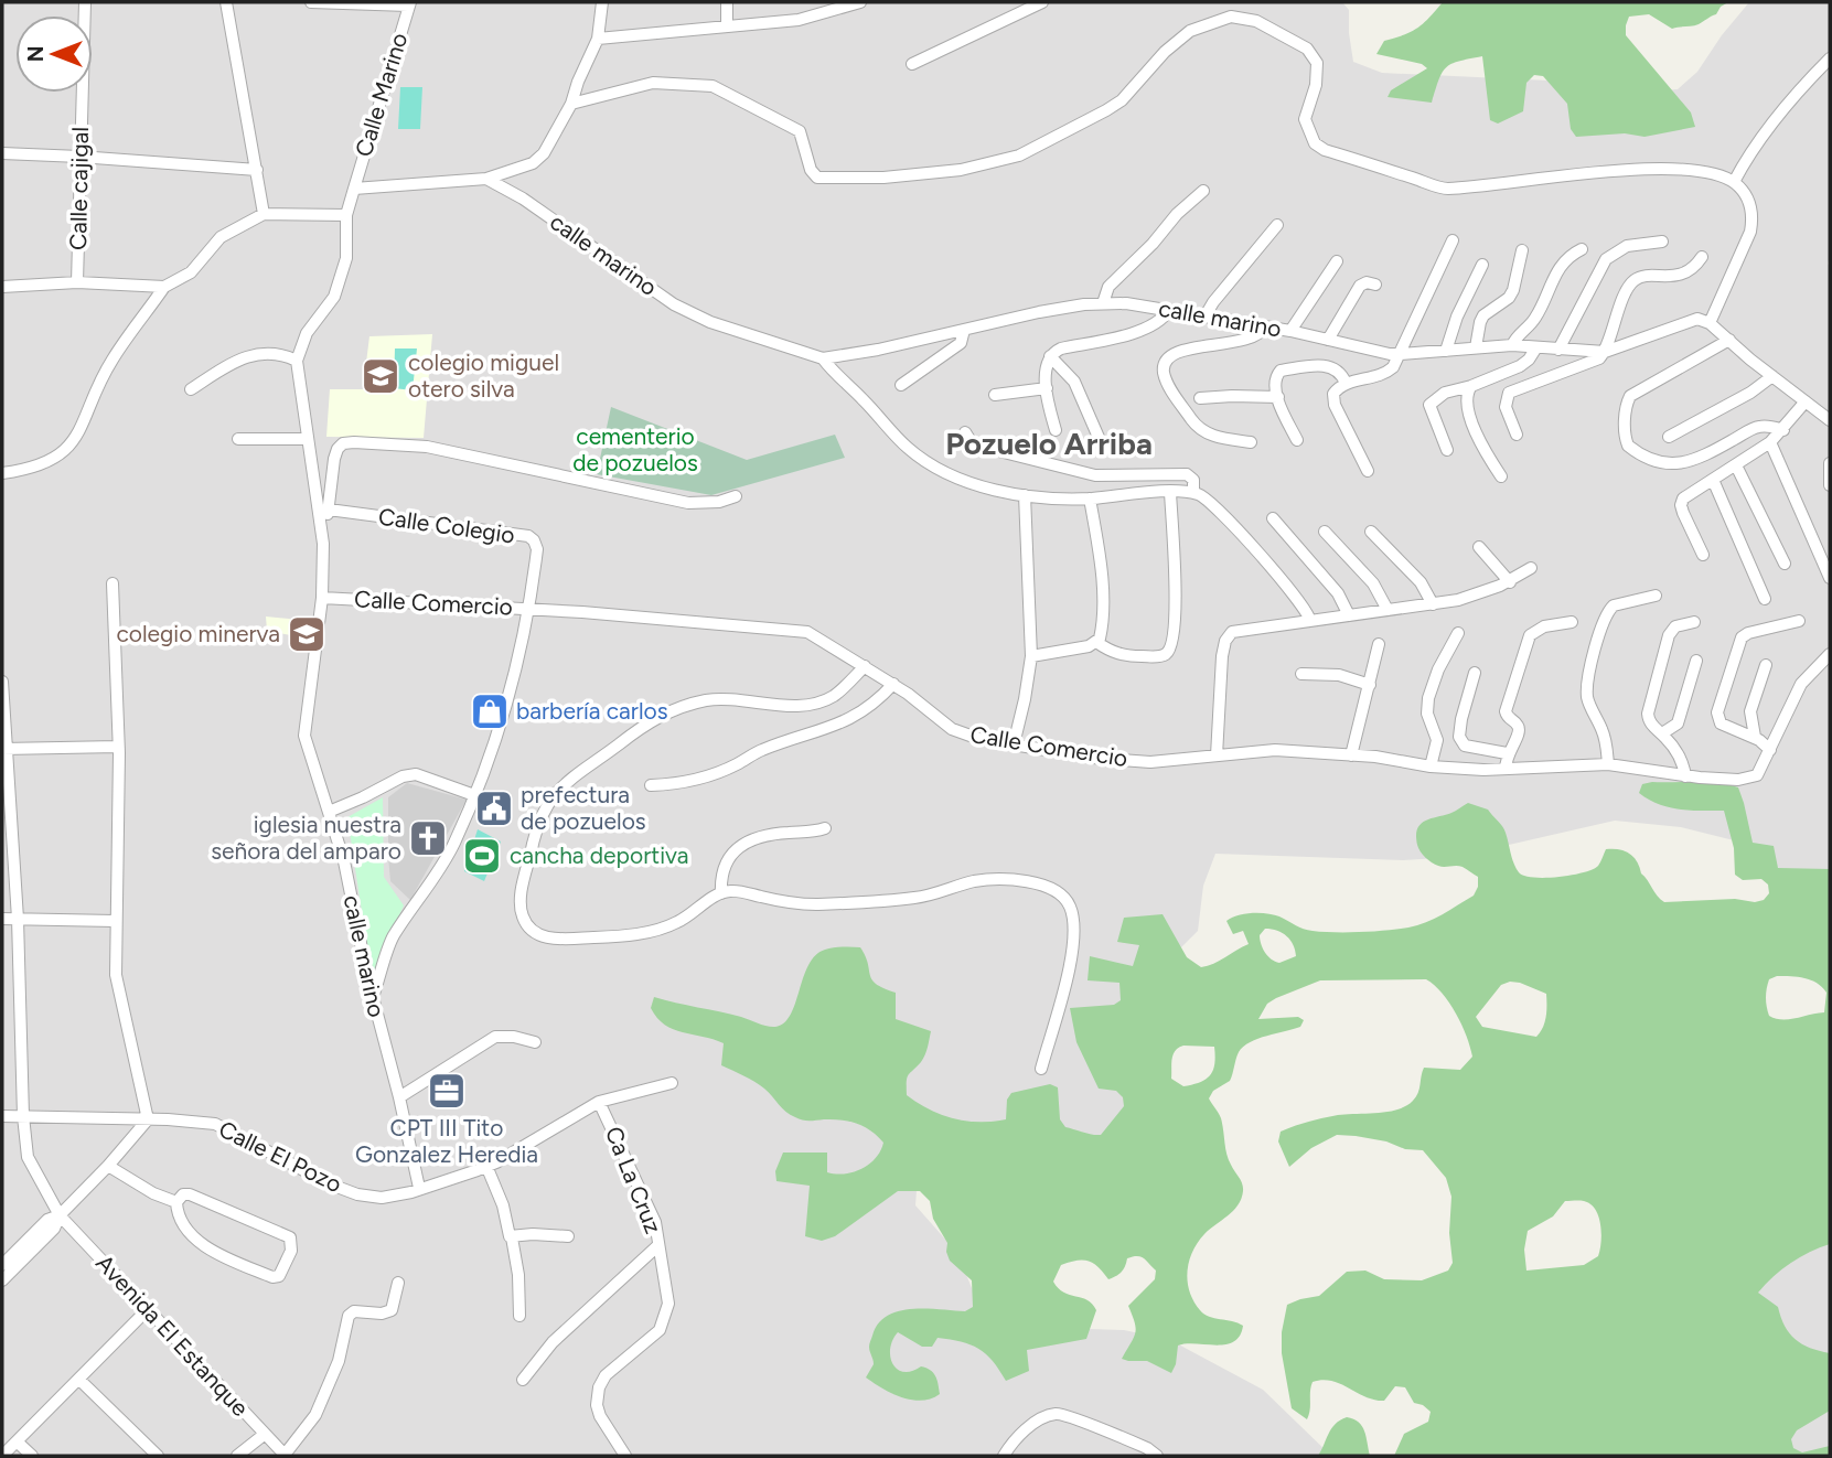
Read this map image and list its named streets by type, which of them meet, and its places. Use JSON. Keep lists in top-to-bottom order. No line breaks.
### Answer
{"streets":{"street":["Calle Marino","Calle cajigal","calle marino","Calle Colegio","Calle Comercio","Calle El Pozo","Ca La Cruz","Avenida El Estanque"]},"crossings":[["Calle Marino","calle marino"],["calle marino","Calle Colegio"],["calle marino","Calle Comercio"],["calle marino","Calle El Pozo"],["Calle Colegio","Calle Comercio"],["Calle El Pozo","Ca La Cruz"],["Calle El Pozo","Avenida El Estanque"]],"districts":["Pozuelo Arriba"],"parks":["cementerio de pozuelos"],"places":{"school or university":["colegio miguel otero silva","colegio minerva"],"shop":["barbería carlos"],"public building":["prefectura de pozuelos"],"church":["iglesia nuestra señora del amparo"],"sports":["cancha deportiva"],"office":["CPT III Tito Gonzalez Heredia"]},"north":"left"}
